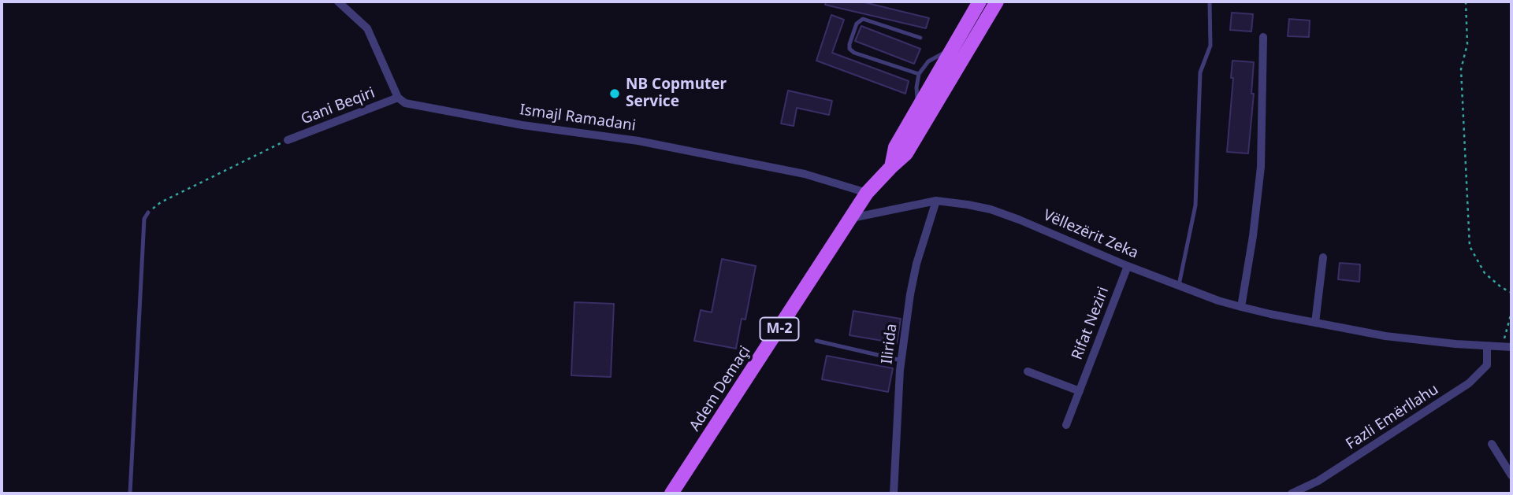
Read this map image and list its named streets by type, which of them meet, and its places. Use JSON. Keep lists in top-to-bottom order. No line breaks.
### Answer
{"streets":{"main road":["M-2","Adem Demaçi"],"street":["Gani Beqiri","Ismajl Ramadani","Vëllezërit Zeka","Rifat Neziri","Ilirida","Fazli Emërllahu"]},"crossings":[["Gani Beqiri","Ismajl Ramadani"],["Ismajl Ramadani","Adem Demaçi"],["Vëllezërit Zeka","Rifat Neziri"],["Vëllezërit Zeka","Ilirida"],["Vëllezërit Zeka","Adem Demaçi"],["Vëllezërit Zeka","Fazli Emërllahu"]],"places":["NB Copmuter Service"]}
